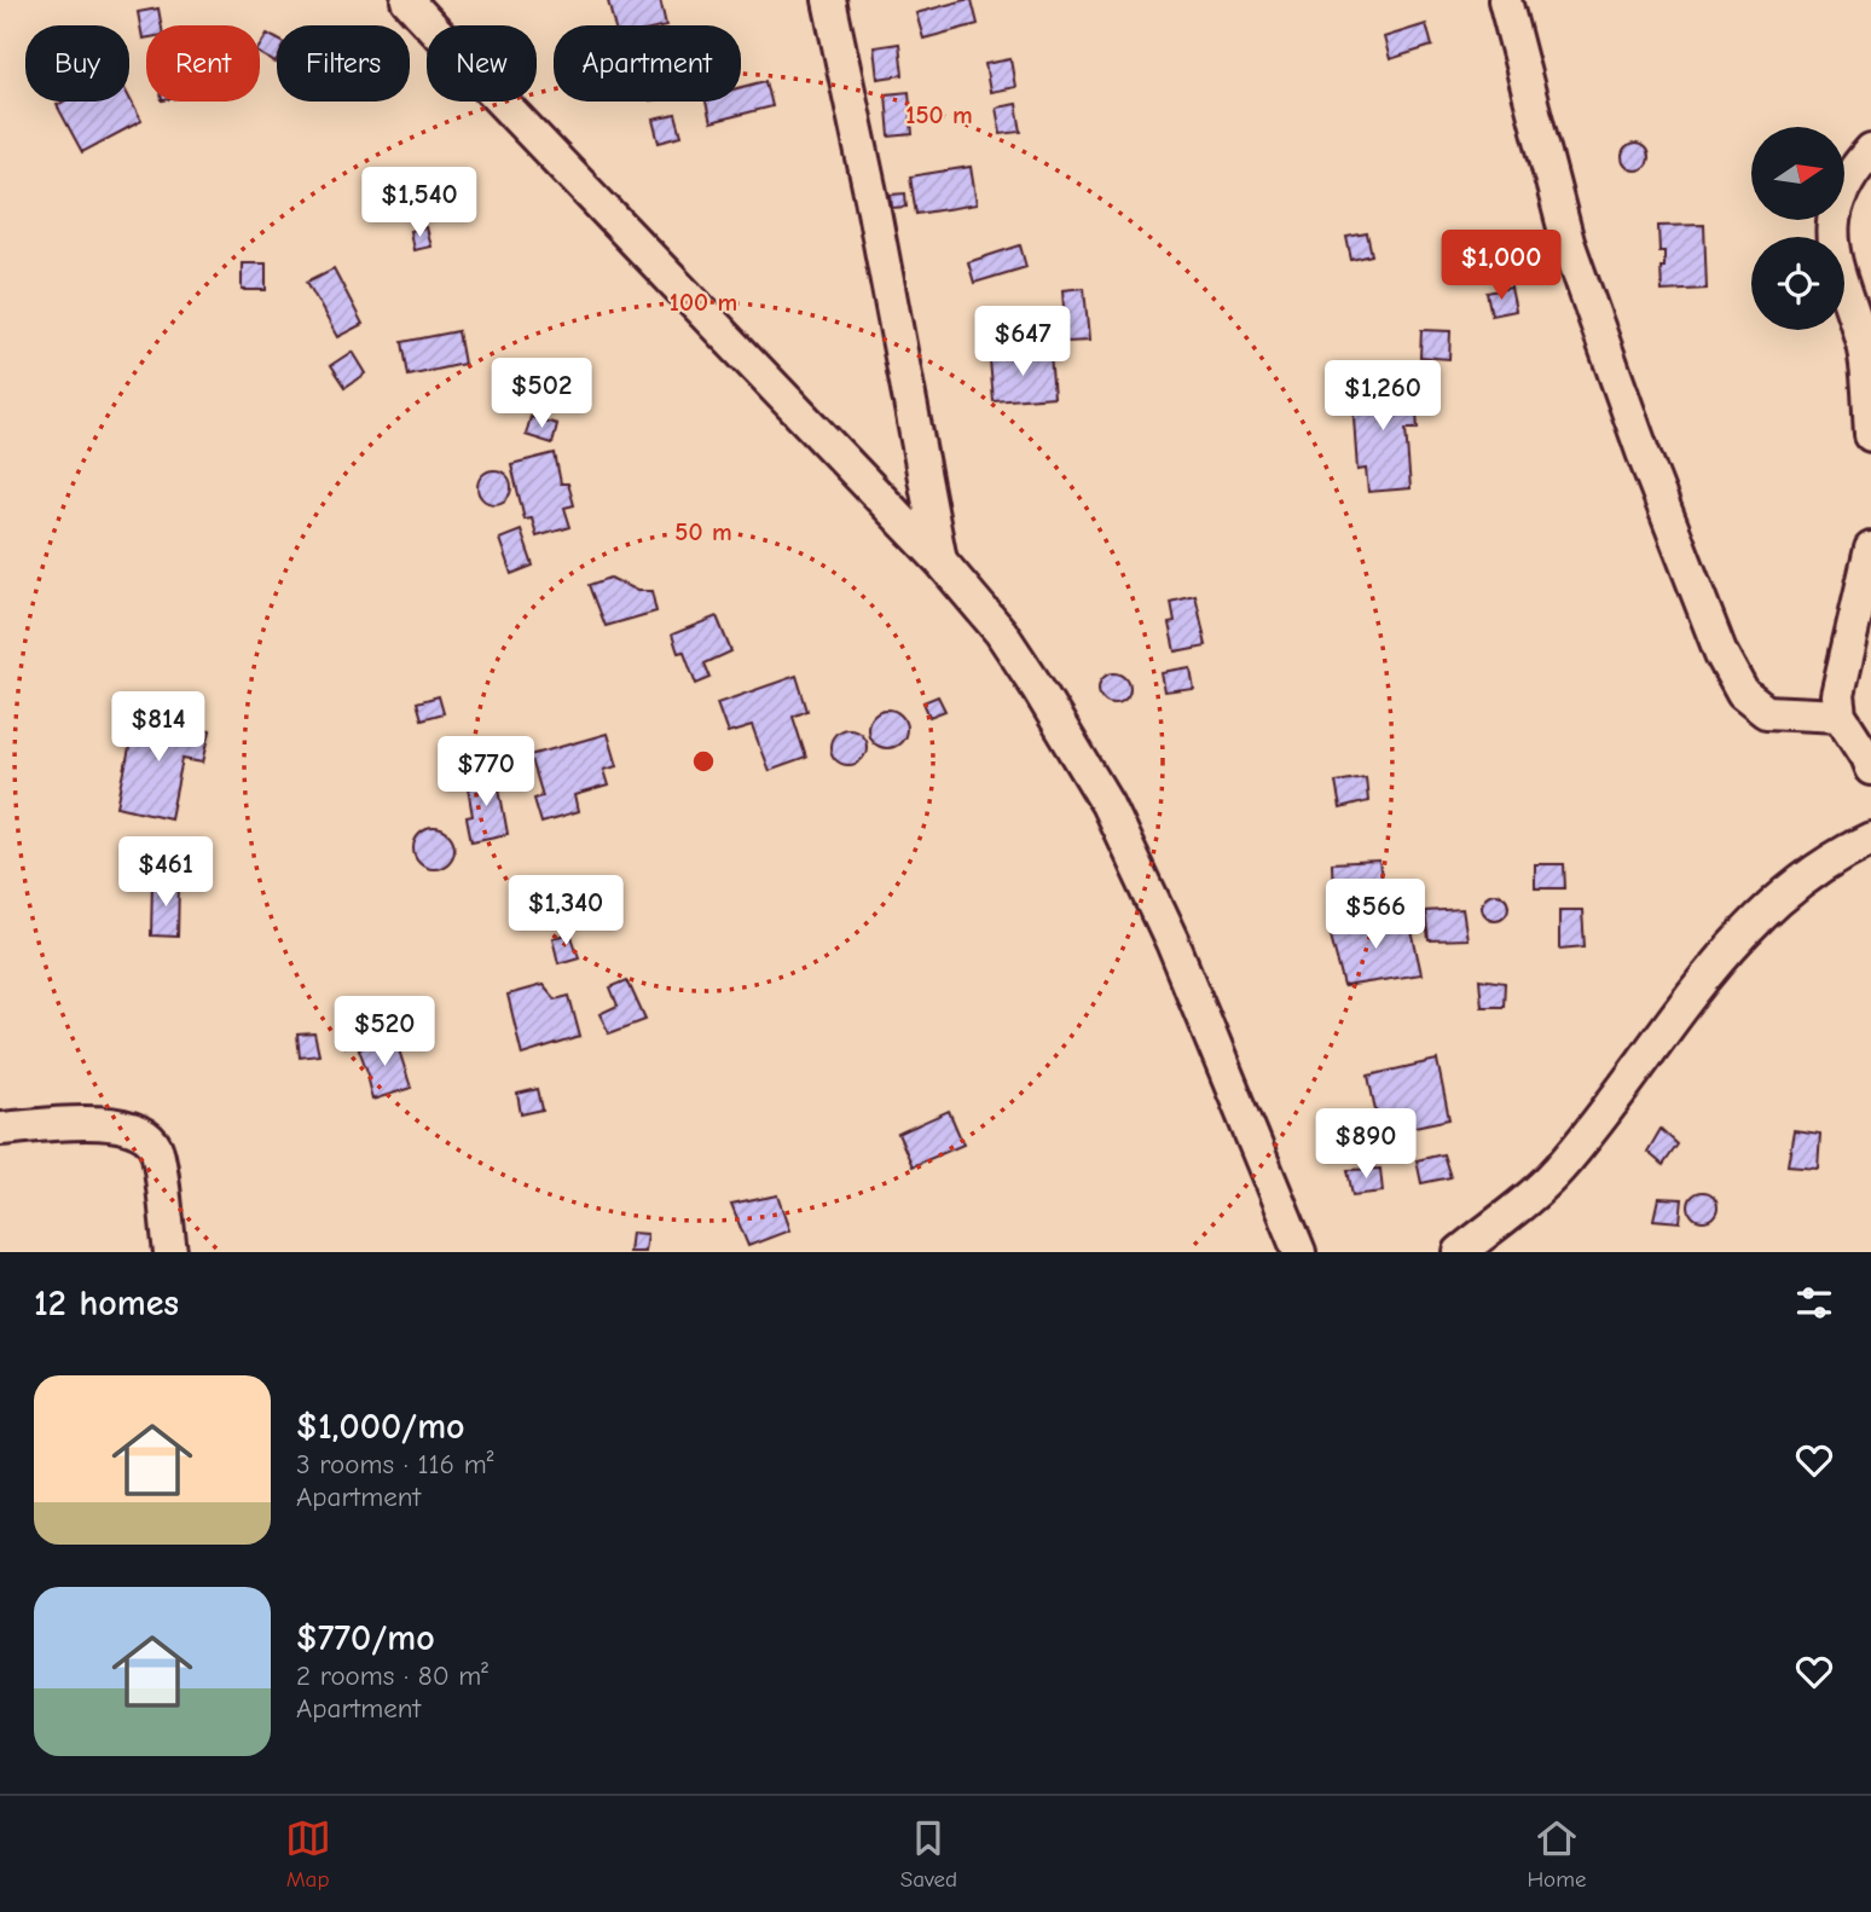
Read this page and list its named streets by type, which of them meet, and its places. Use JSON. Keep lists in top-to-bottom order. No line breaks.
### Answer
{"north":"right","page":{"chip":["Buy","Rent","Filters","New","Apartment"],"price":["$1,540","$1,000","$647","$502","$1,260","$814","$770","$461","$1,340","$566","$520","$890"],"heading":"12 homes","list":[{"name":"$1,000/mo","note":"3 rooms · 116 m² · Apartment"},{"name":"$770/mo","note":"2 rooms · 80 m² · Apartment"}],"tabs":["Map","Saved","Home"]},"rings":["150 m","100 m","50 m"]}
